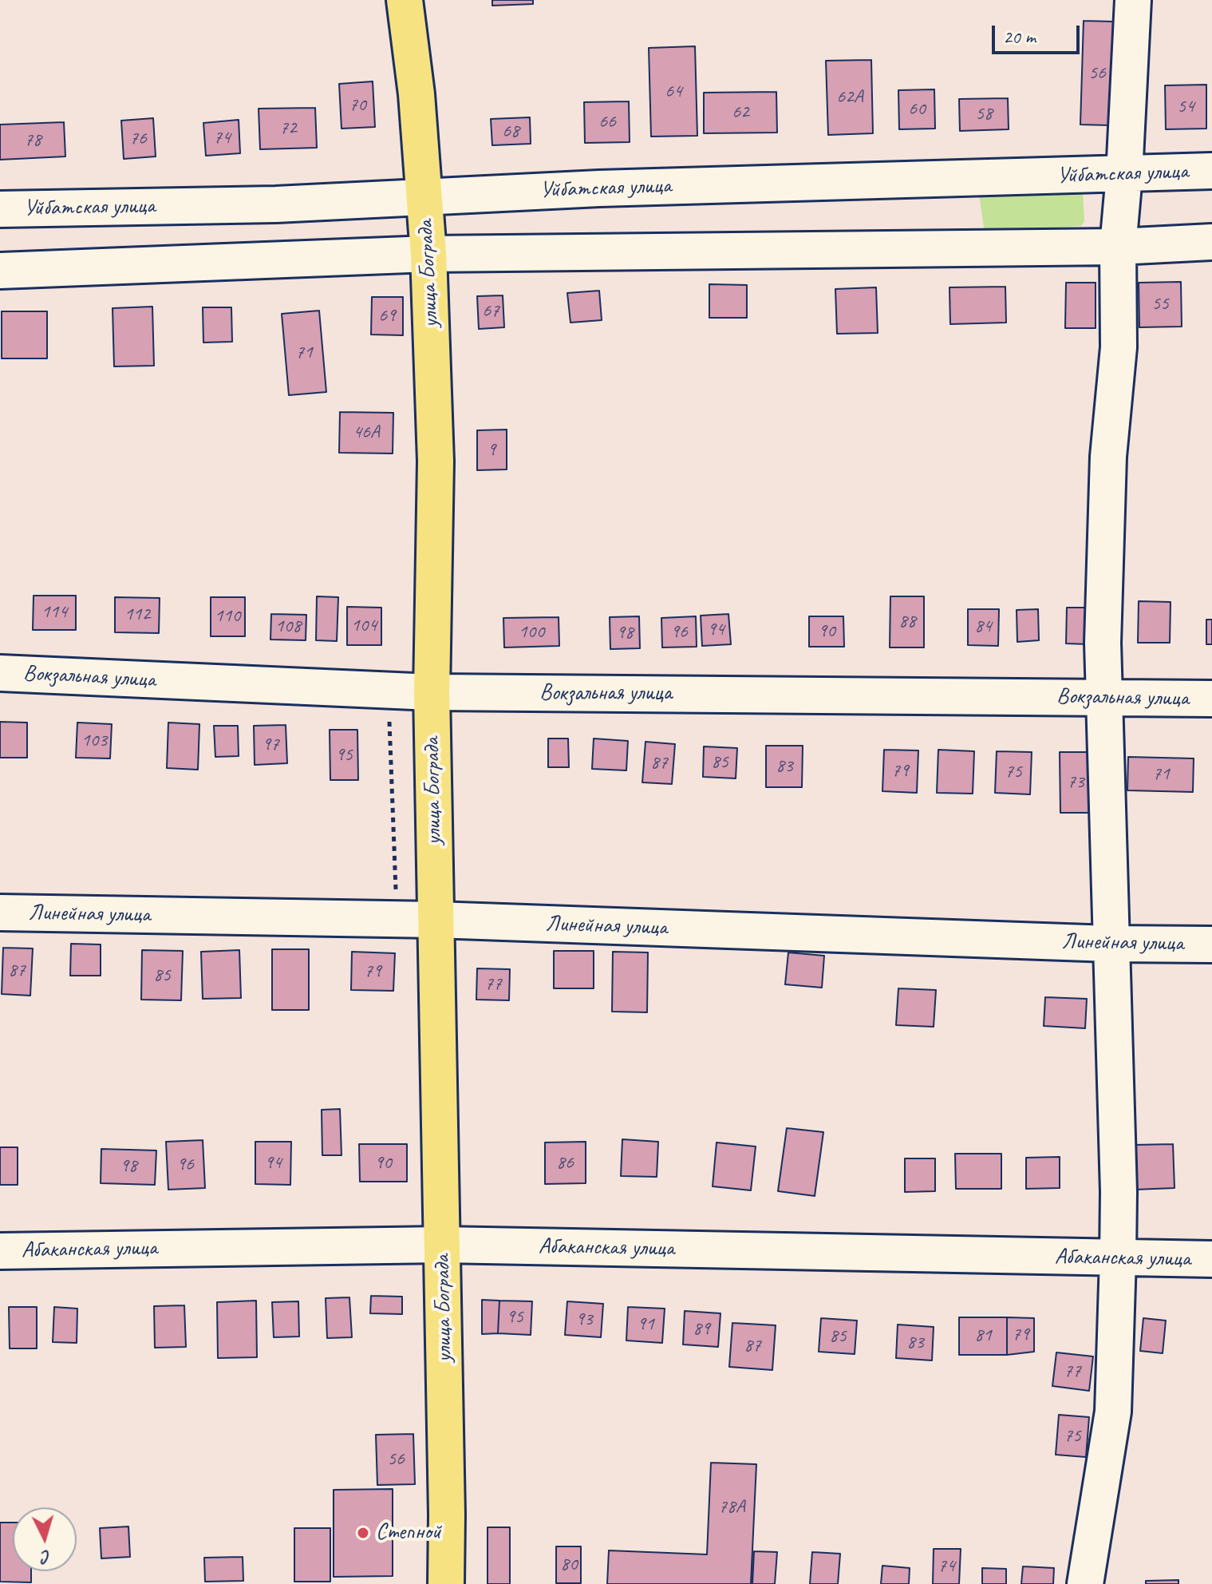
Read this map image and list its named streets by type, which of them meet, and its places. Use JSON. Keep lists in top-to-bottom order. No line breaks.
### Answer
{"streets":{"main road":["улица Бограда"],"street":["Уйбатская улица","Вокзальная улица","Линейная улица","Абаканская улица"]},"crossings":[["Уйбатская улица","улица Бограда"],["улица Бограда","Вокзальная улица"],["улица Бограда","Линейная улица"],["улица Бограда","Абаканская улица"]],"places":["Степной"],"house_numbers":["56","64","62А","70","54","60","62","58","66","72","68","74","76","78","55","67","69","71","46А","9","114","112","110","88","104","108","84","94","90","100","96","98","103","97","95","85","87","83","79","75","71","73","87","79","85","77","94","90","86","96","98","95","93","91","89","79","81","85","83","87","77","75","56","78А","80","74"],"scale_bar":"20 m","north":"bottom"}
